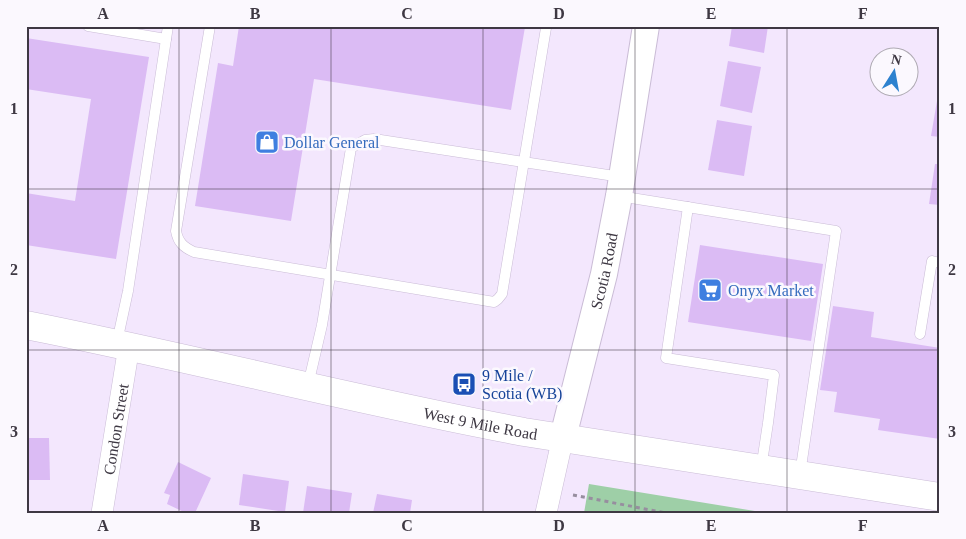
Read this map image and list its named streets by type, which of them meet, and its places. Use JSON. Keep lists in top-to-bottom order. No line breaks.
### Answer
{"streets":{"main road":["West 9 Mile Road"],"street":["Scotia Road","Condon Street"]},"crossings":[["Scotia Road","West 9 Mile Road"],["West 9 Mile Road","Condon Street"]],"places":{"shop":["Dollar General"],"supermarket":["Onyx Market"],"bus stop":["9 Mile / Scotia (WB)"]},"north":"top","grid":{"columns":["A","B","C","D","E","F"],"rows":["1","2","3"]}}
